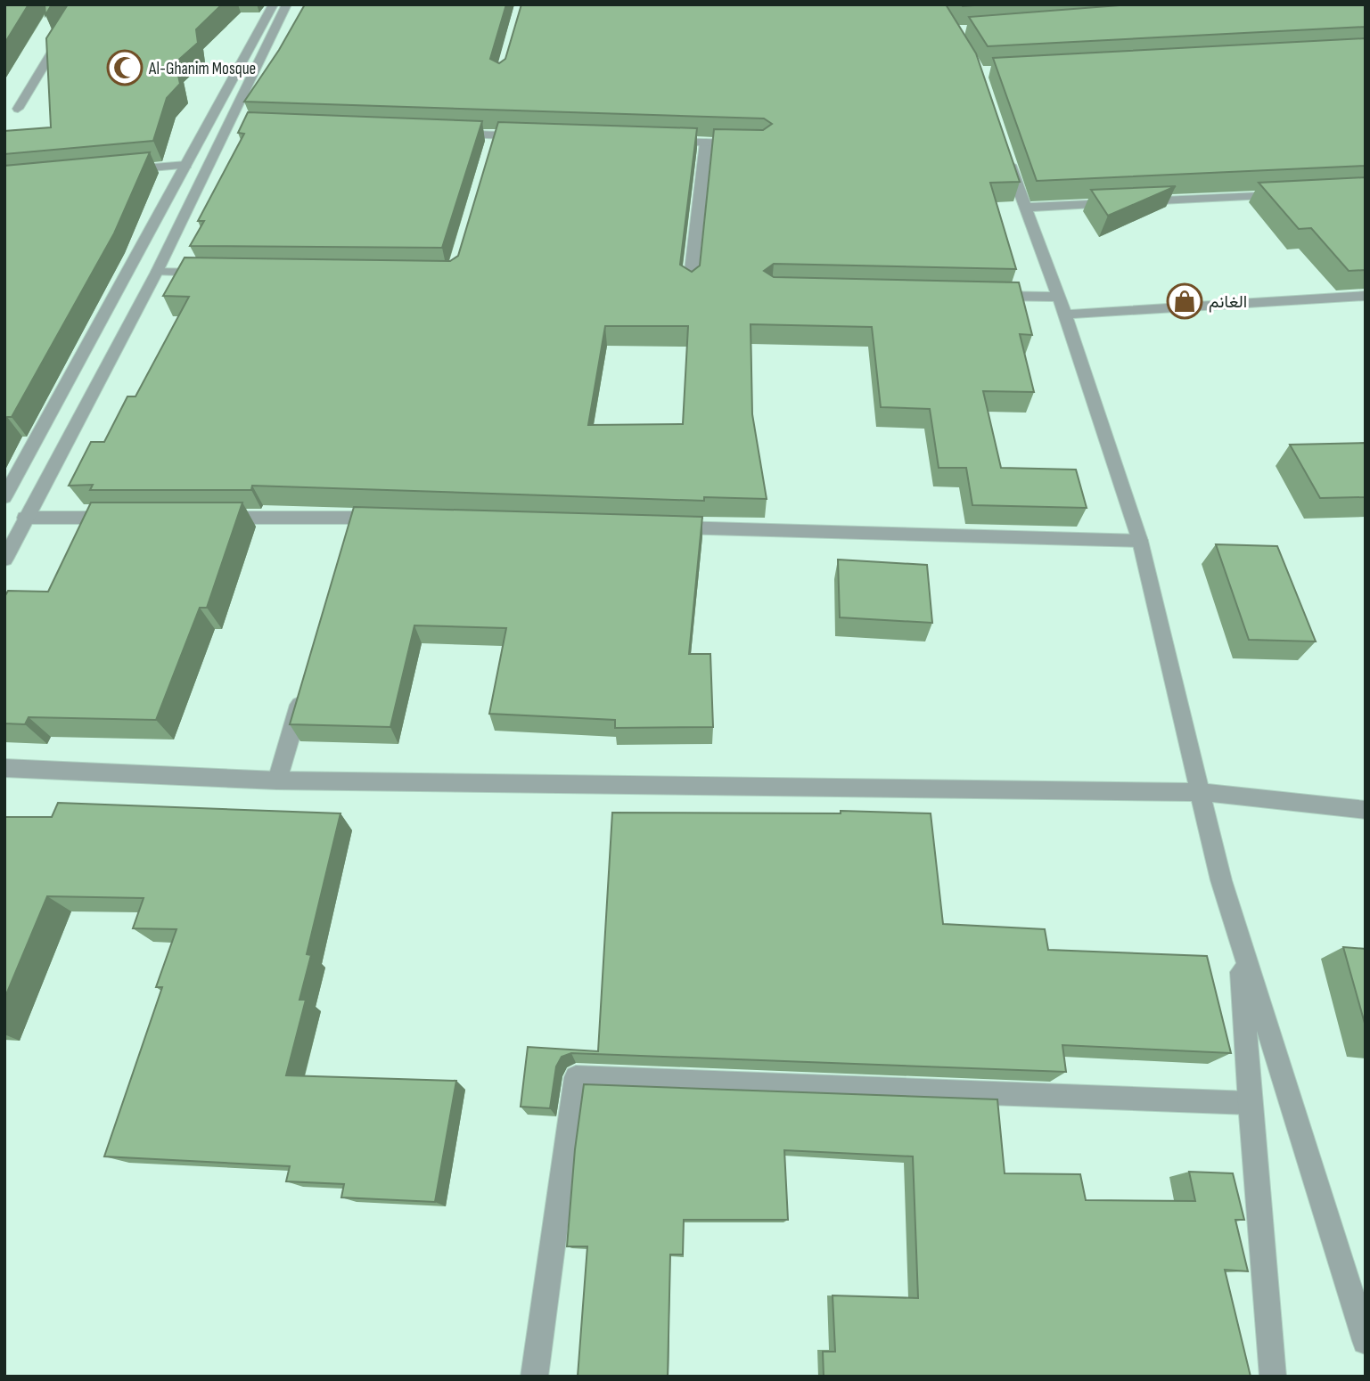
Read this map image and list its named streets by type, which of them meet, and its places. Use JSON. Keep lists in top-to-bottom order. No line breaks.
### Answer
{"places":{"mosque":["Al-Ghanim Mosque"],"shop":["الغانم"]}}
